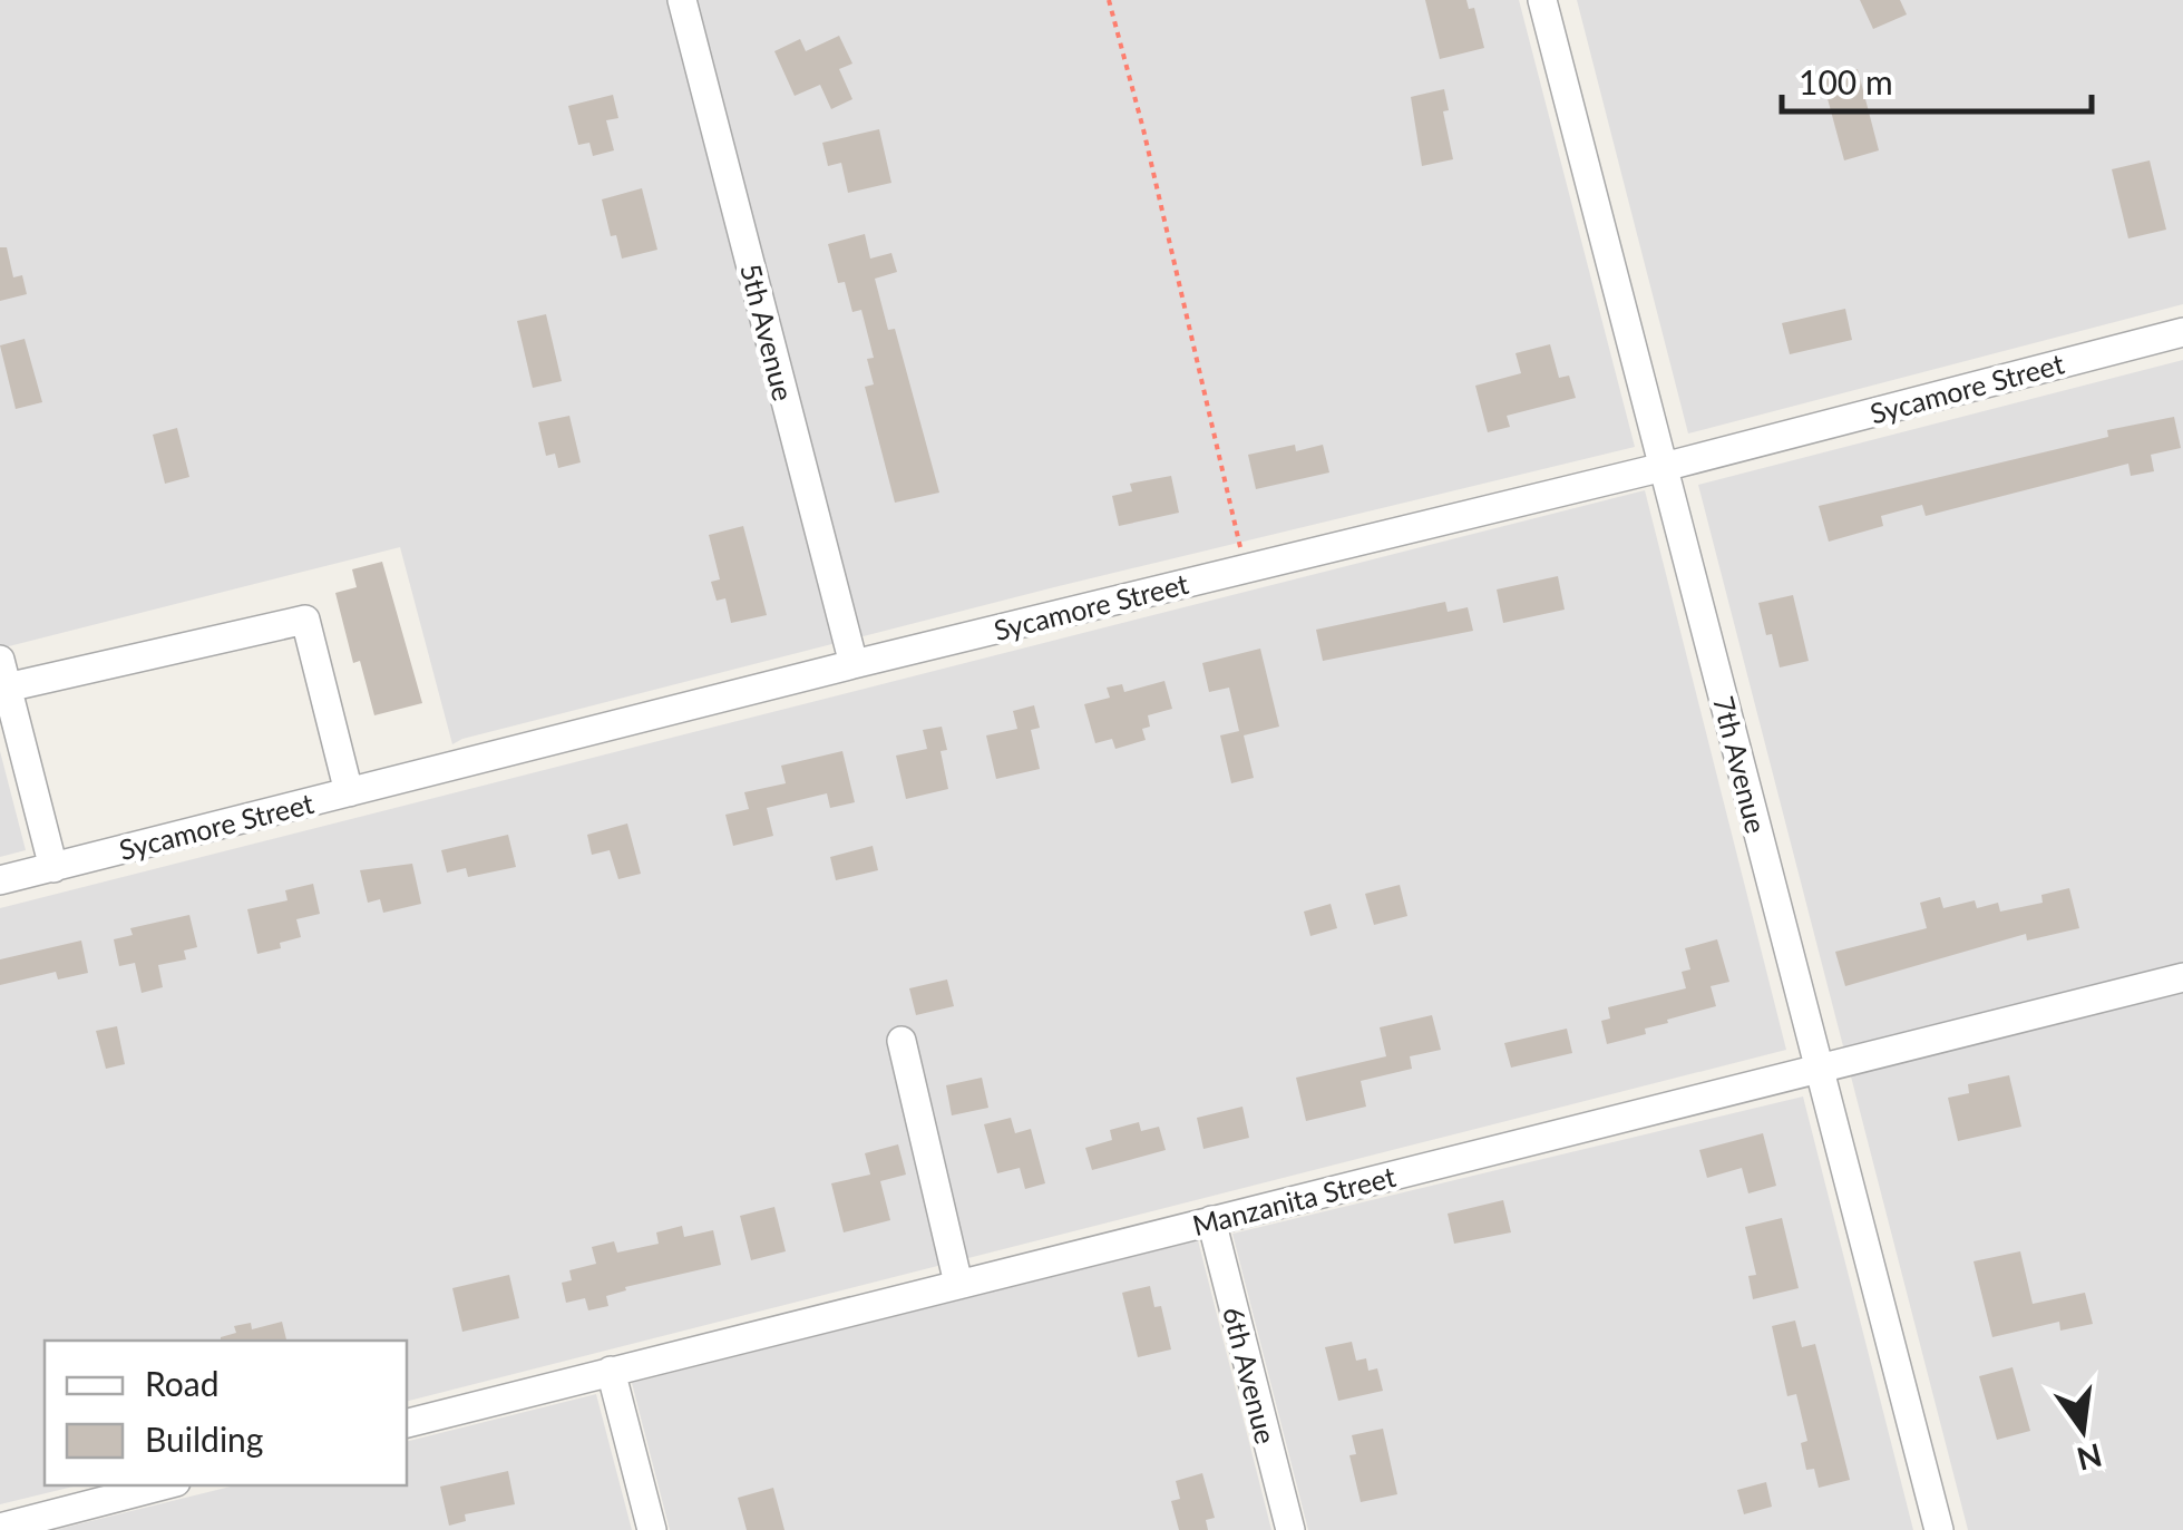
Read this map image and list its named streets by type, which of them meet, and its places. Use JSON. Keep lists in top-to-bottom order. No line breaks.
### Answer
{"streets":{"street":["5th Avenue","Sycamore Street","7th Avenue","Manzanita Street","6th Avenue"]},"crossings":[["5th Avenue","Sycamore Street"],["Sycamore Street","7th Avenue"],["7th Avenue","Manzanita Street"],["Manzanita Street","6th Avenue"]],"legend":["Road","Building"],"scale_bar":"100 m","north":"bottom"}
